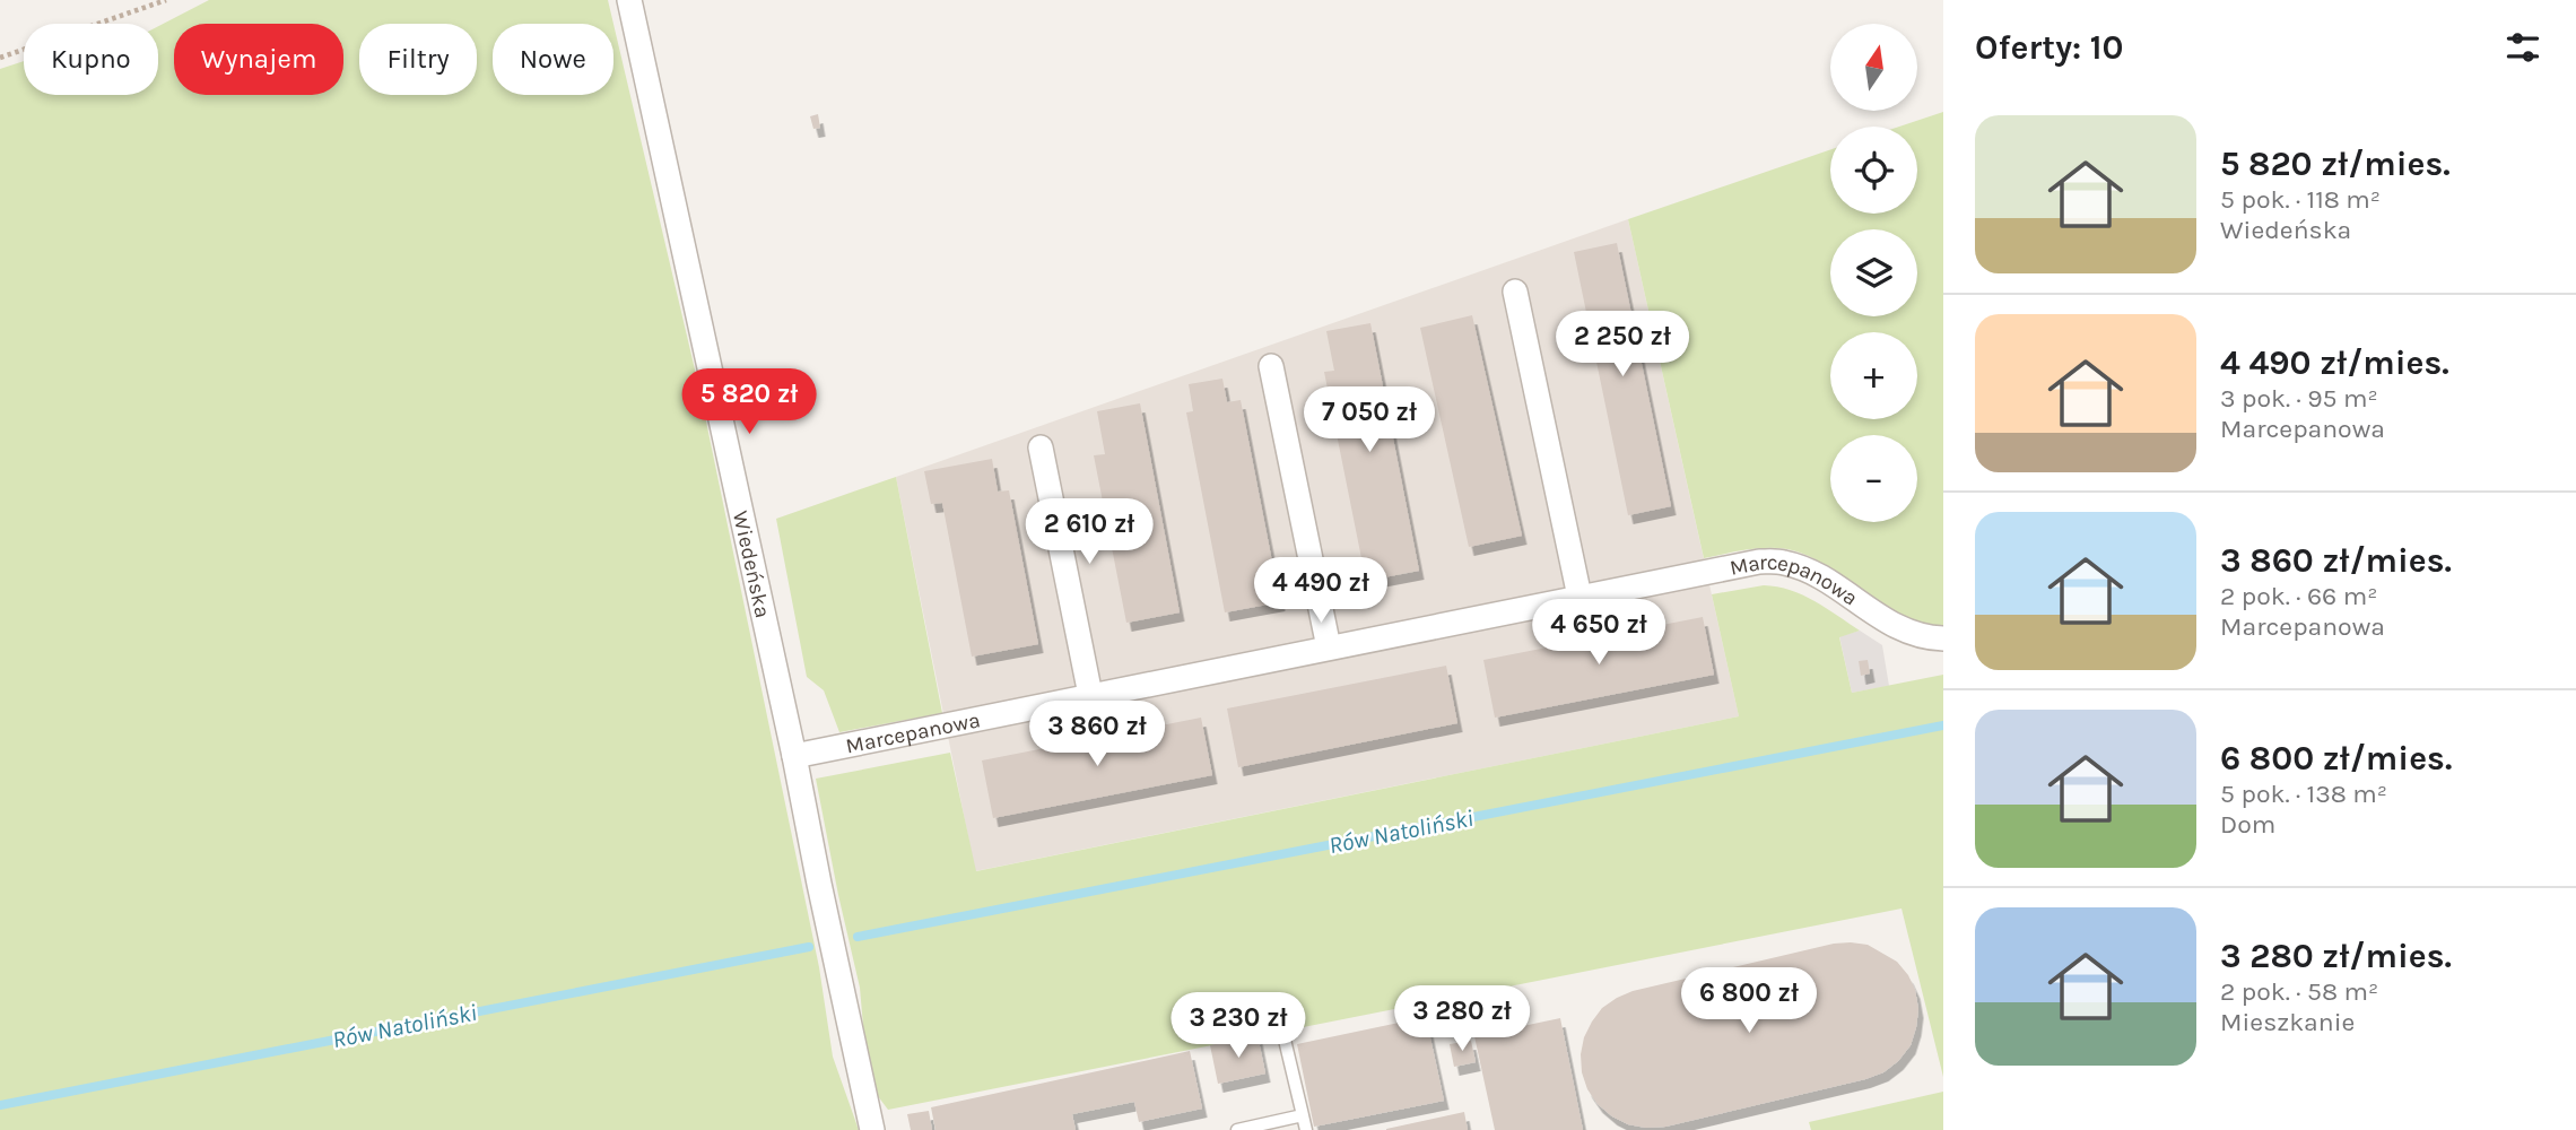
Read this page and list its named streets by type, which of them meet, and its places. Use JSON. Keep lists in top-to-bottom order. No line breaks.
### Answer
{"streets":{"street":["Wiedeńska","Marcepanowa"]},"crossings":[["Wiedeńska","Marcepanowa"]],"water":["Rów Natoliński"],"north":"top","page":{"heading":"Oferty: 10","map_buttons":["+","−"],"chip":["Kupno","Wynajem","Filtry","Nowe"],"list":[{"name":"5 820 zł/mies.","note":"5 pok. · 118 m² · Wiedeńska"},{"name":"4 490 zł/mies.","note":"3 pok. · 95 m² · Marcepanowa"},{"name":"3 860 zł/mies.","note":"2 pok. · 66 m² · Marcepanowa"},{"name":"6 800 zł/mies.","note":"5 pok. · 138 m² · Dom"},{"name":"3 280 zł/mies.","note":"2 pok. · 58 m² · Mieszkanie"}],"price":["2 250 zł","5 820 zł","7 050 zł","2 610 zł","4 490 zł","4 650 zł","3 860 zł","6 800 zł","3 280 zł","3 230 zł"]}}
